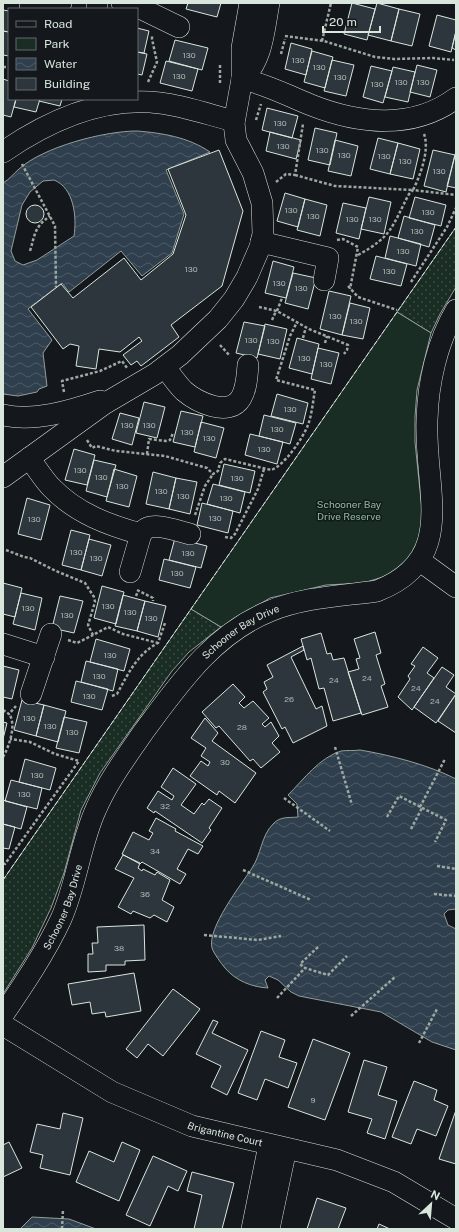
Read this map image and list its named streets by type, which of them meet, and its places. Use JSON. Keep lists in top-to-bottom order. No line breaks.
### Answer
{"streets":{"street":["Schooner Bay Drive","Brigantine Court"]},"parks":["Schooner Bay Drive Reserve"],"house_numbers":["130","130","130","130","130","130","130","130","130","130","130","130","130","130","130","130","130","130","130","130","130","130","130","130","130","130","130","130","130","130","130","130","130","130","130","130","130","130","130","130","130","130","130","130","130","130","130","130","130","130","130","130","130","130","130","130","130","130","130","24","24","24","130","26","24","130","130","28","130","30","130","130","32","34","36","38","9"],"legend":["Road","Park","Water","Building"],"scale_bar":"20 m","north":"top right"}
